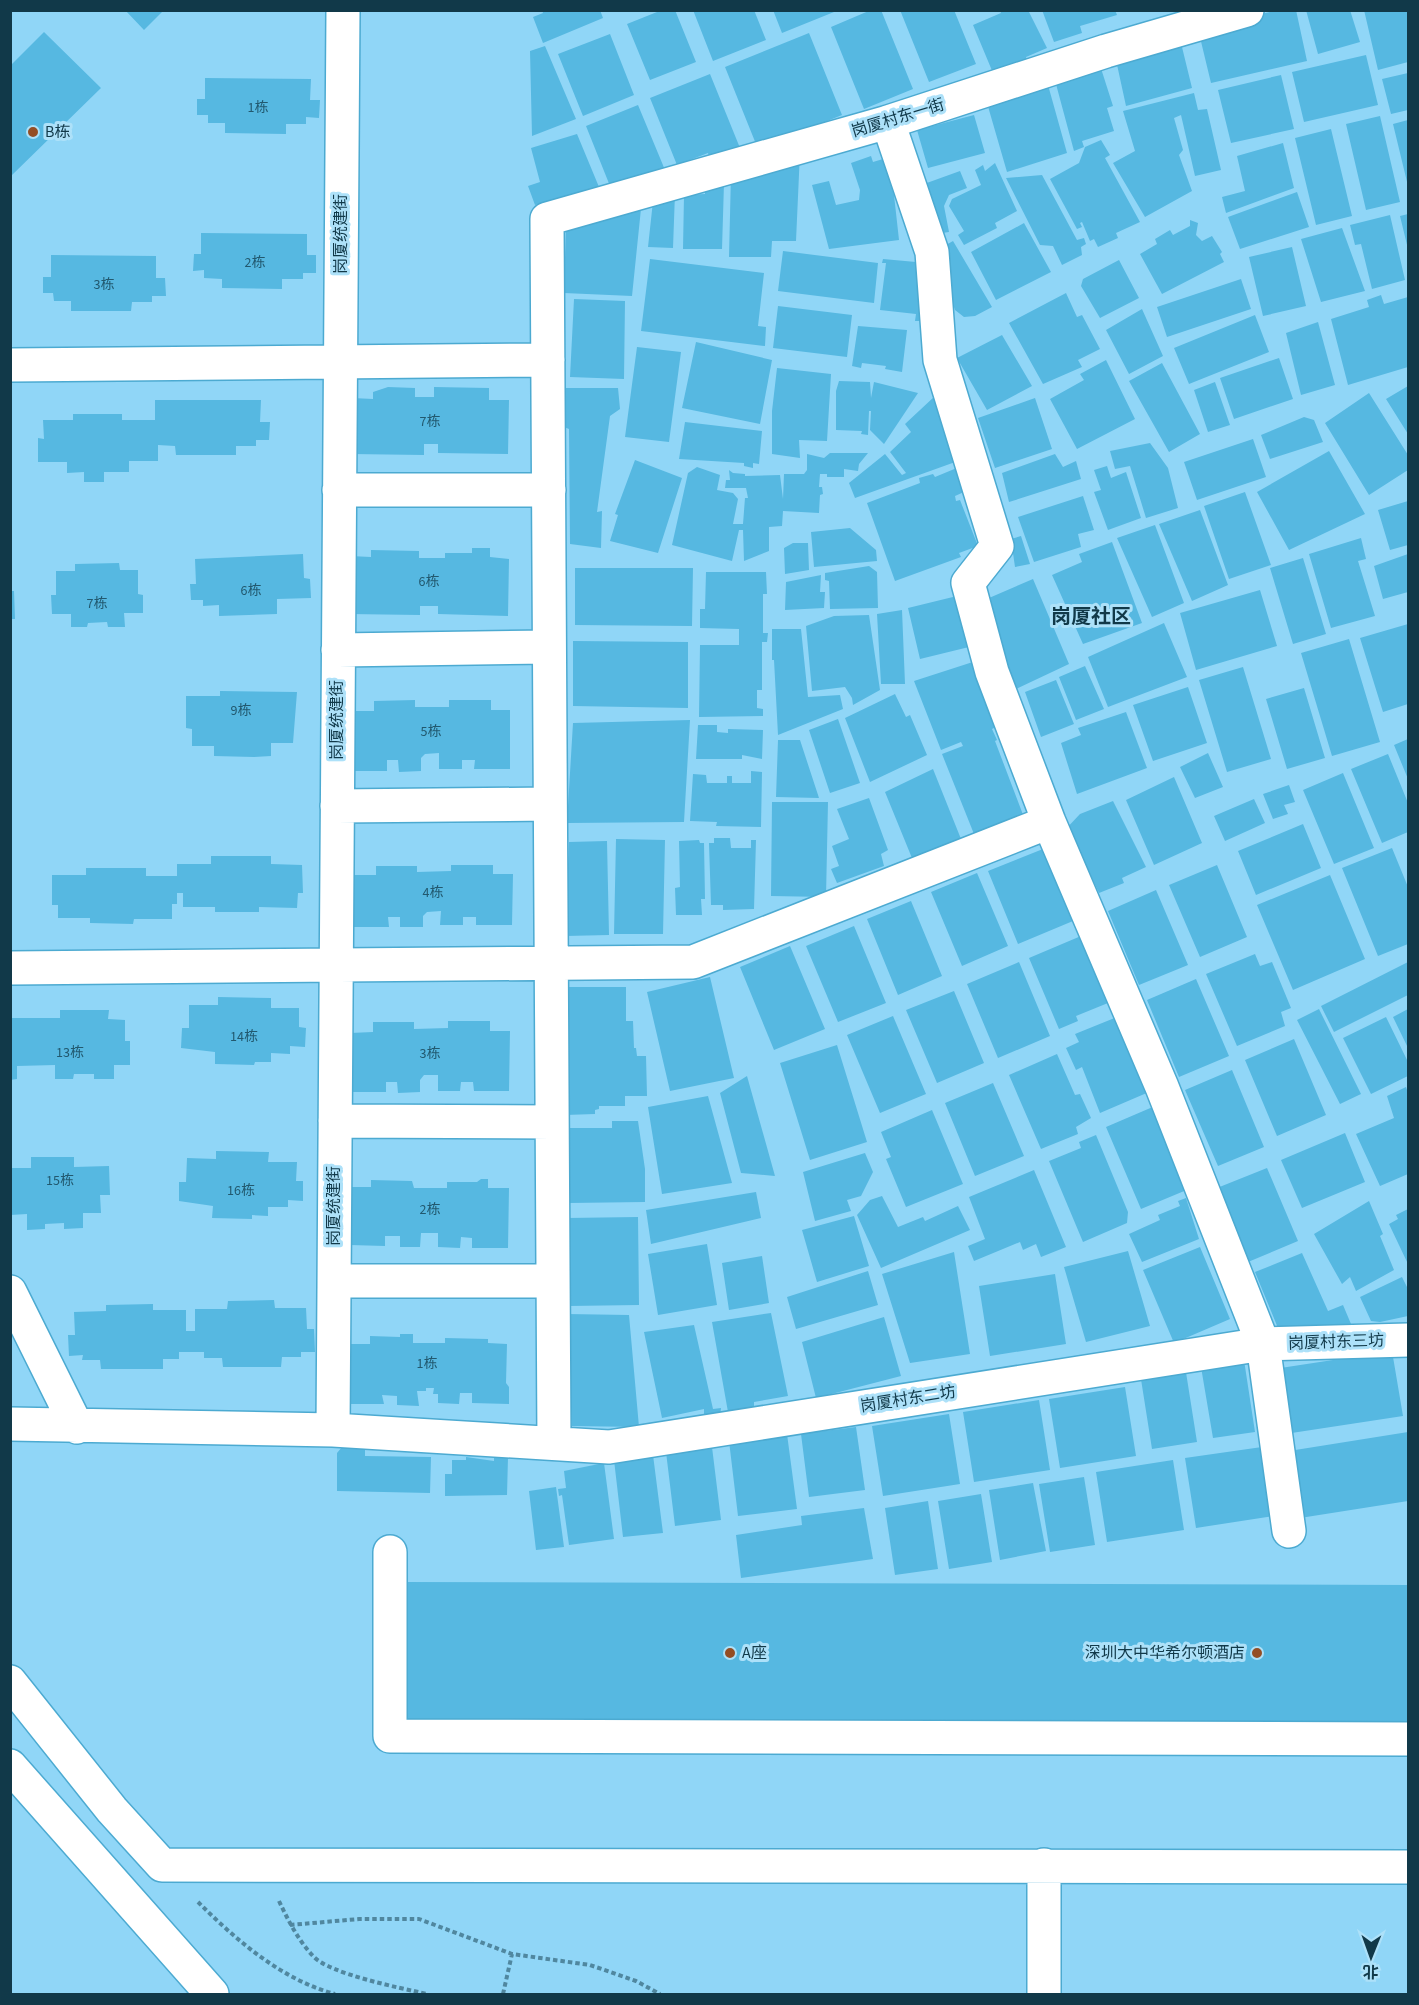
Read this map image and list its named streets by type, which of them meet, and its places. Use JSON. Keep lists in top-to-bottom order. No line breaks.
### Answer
{"streets":{"main road":["岗厦村东一街","岗厦统建街","岗厦村东三坊","岗厦村东二坊"]},"crossings":[["岗厦统建街","岗厦村东二坊"],["岗厦村东三坊","岗厦村东二坊"]],"districts":["岗厦社区"],"places":["B栋","A座","深圳大中华希尔顿酒店"],"house_numbers":["1栋","2栋","3栋","7栋","6栋","6栋","7栋","9栋","5栋","4栋","14栋","13栋","3栋","15栋","16栋","2栋","1栋"],"north":"bottom"}
